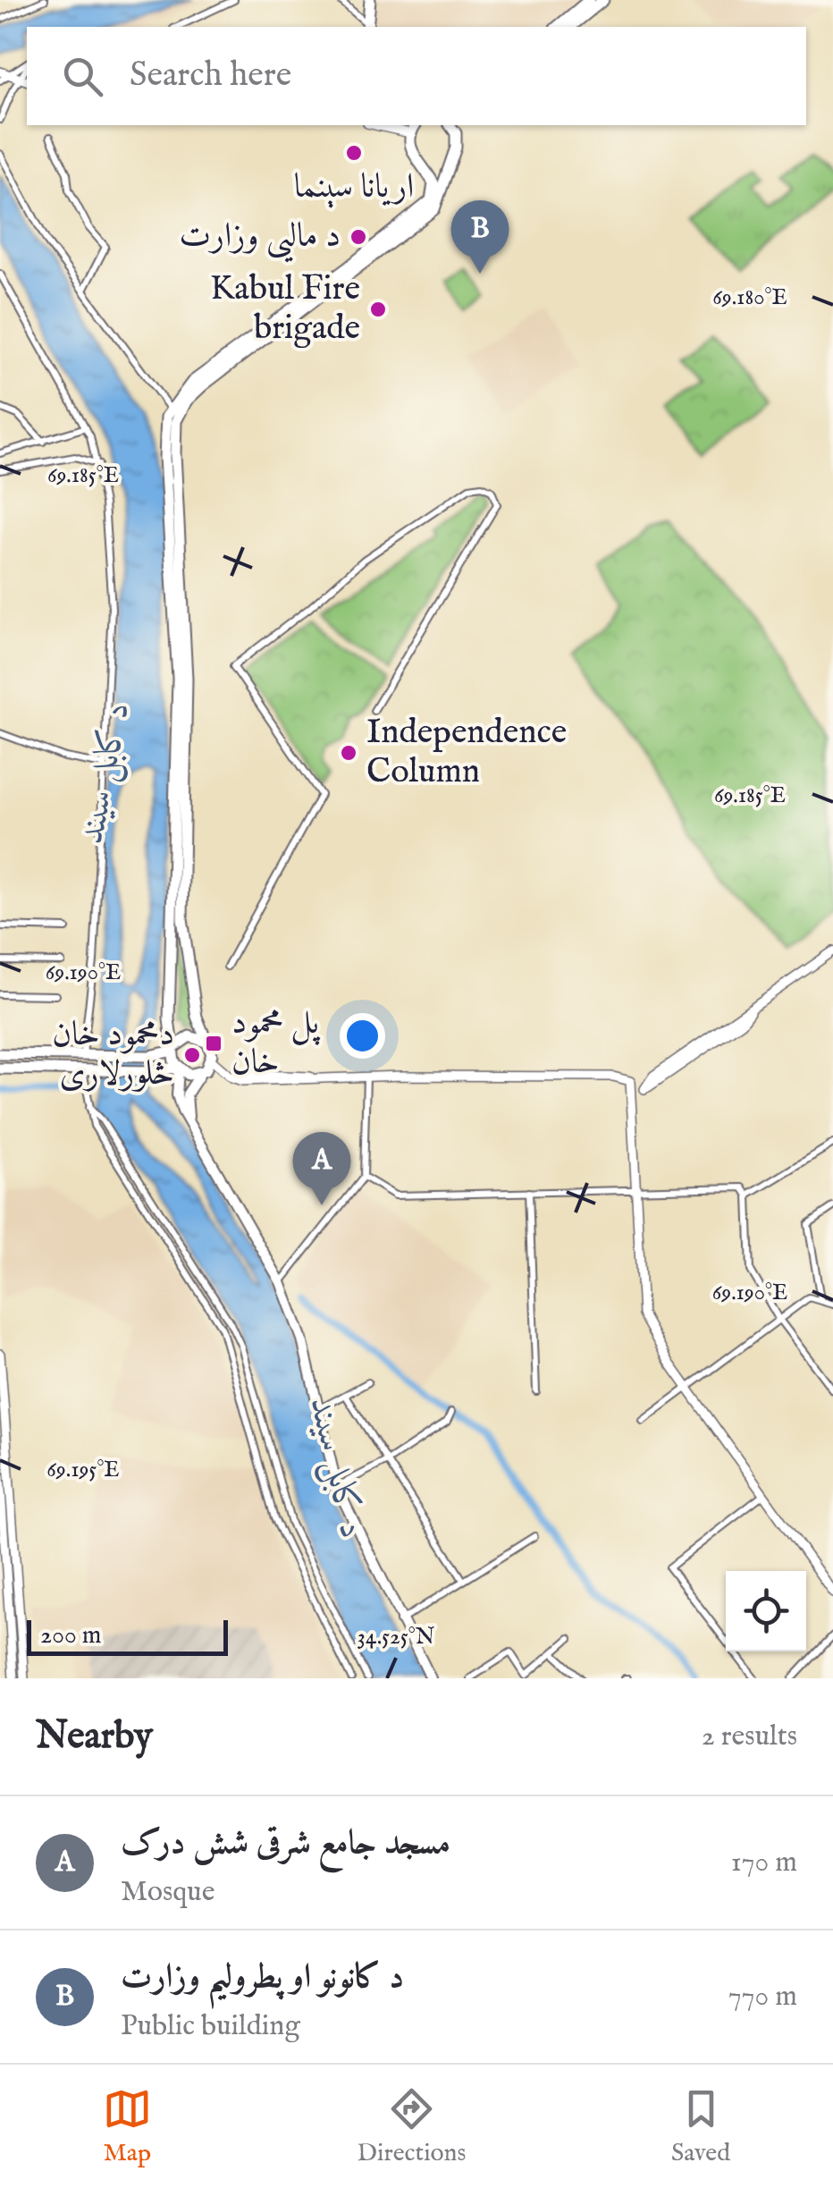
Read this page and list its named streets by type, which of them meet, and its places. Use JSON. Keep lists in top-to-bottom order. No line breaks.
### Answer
{"water":["د کابل سيند"],"places":{"other":["اريانا سېنما","د مالیی وزارت","Kabul Fire brigade","Independence Column","دمحمود خان څلورلاری"],"transit":["پل محمود خان"]},"scale_bar":"200 m","page":{"search":"Search here","pins":["B","A"],"scale":"200 m","heading":["Nearby","2 results"],"list":[{"mark":"A","name":"مسجد جامع شرقی شش درک","note":"Mosque","value":"170 m"},{"mark":"B","name":"د کانونو او پطرولیم وزارت","note":"Public building","value":"770 m"}],"nav":["Map","Directions","Saved"]},"coordinates":["69.180°E","69.185°E","69.190°E","69.195°E","34.525°N"]}
